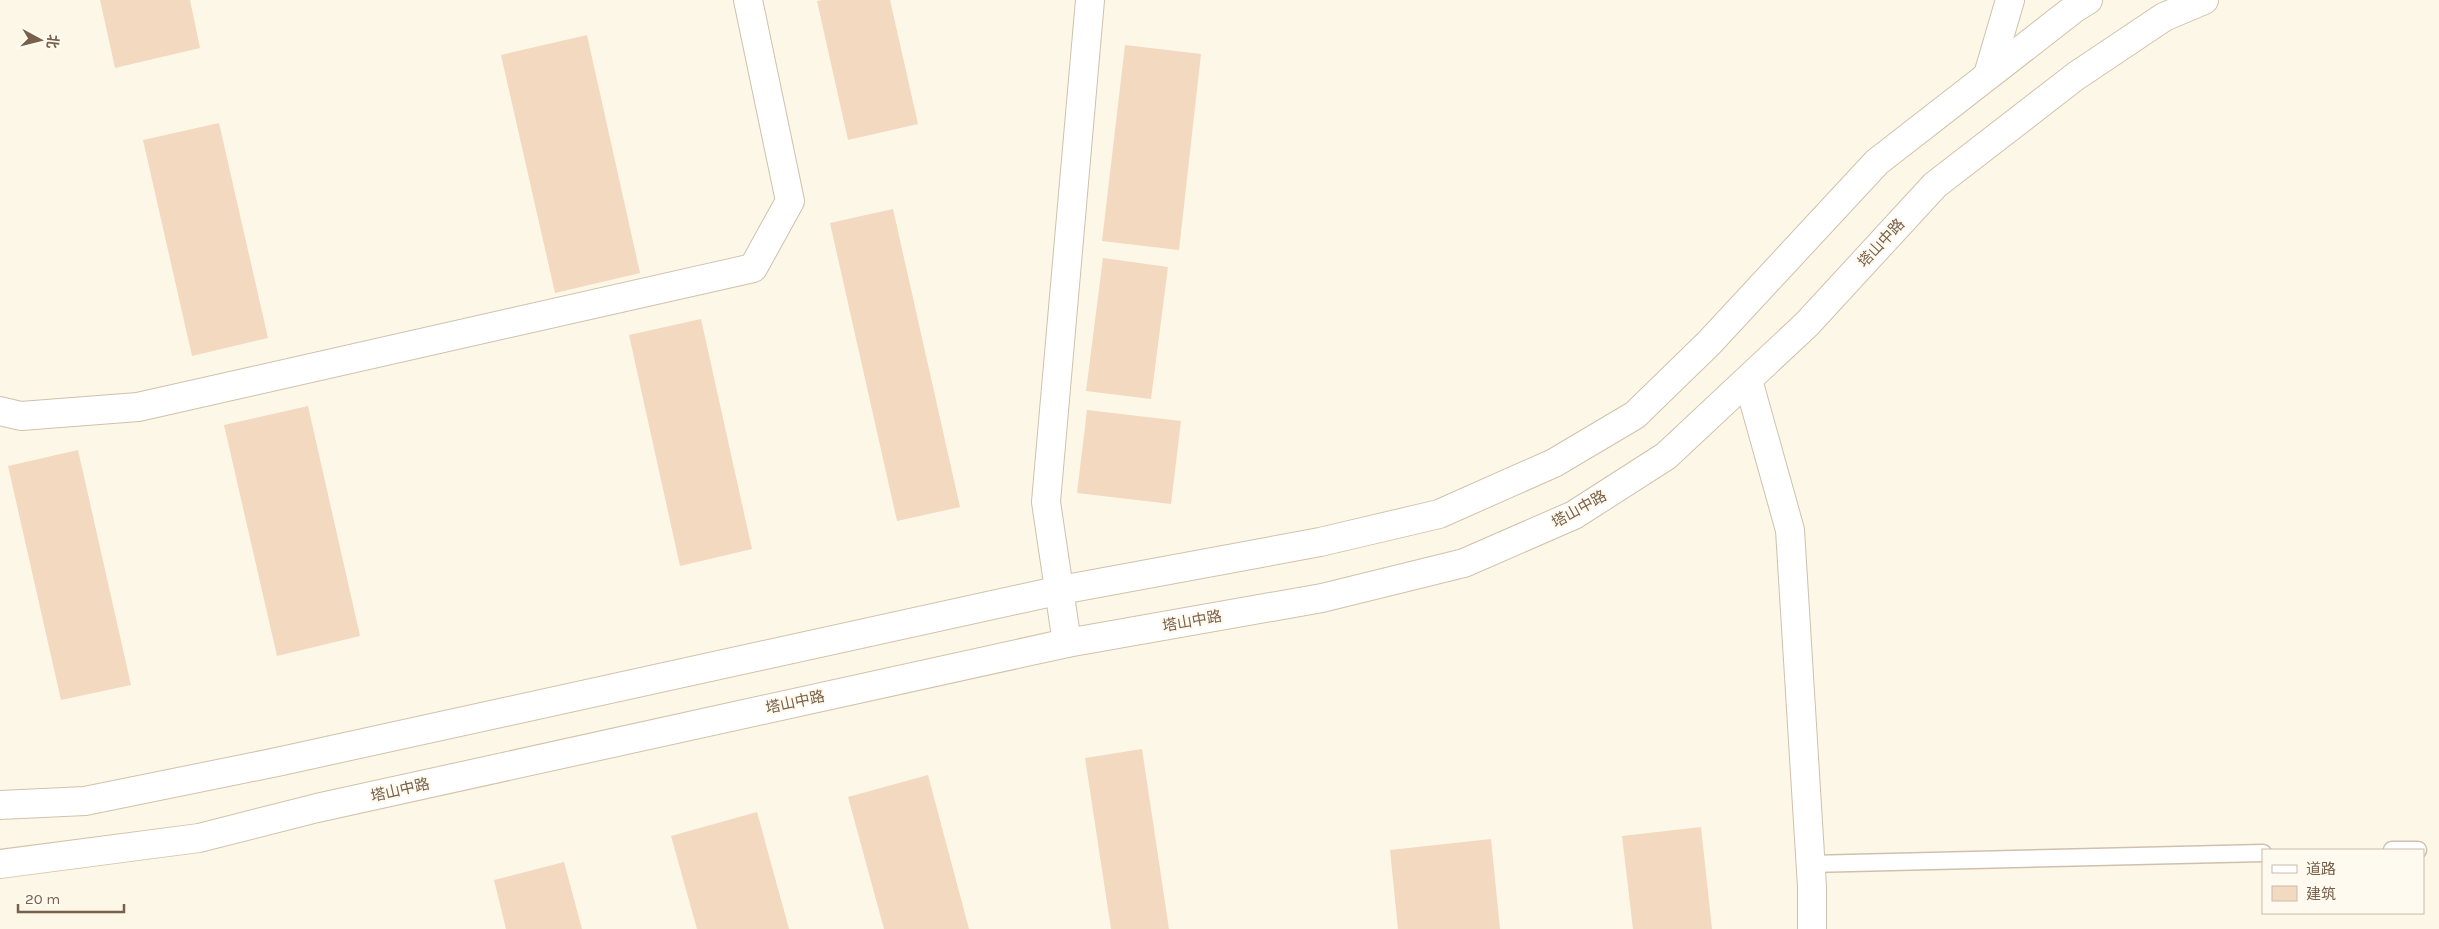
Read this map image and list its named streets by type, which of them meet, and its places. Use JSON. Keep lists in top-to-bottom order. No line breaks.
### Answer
{"streets":{"main road":["塔山中路"]},"legend":["道路","建筑"],"scale_bar":"20 m","north":"right"}
